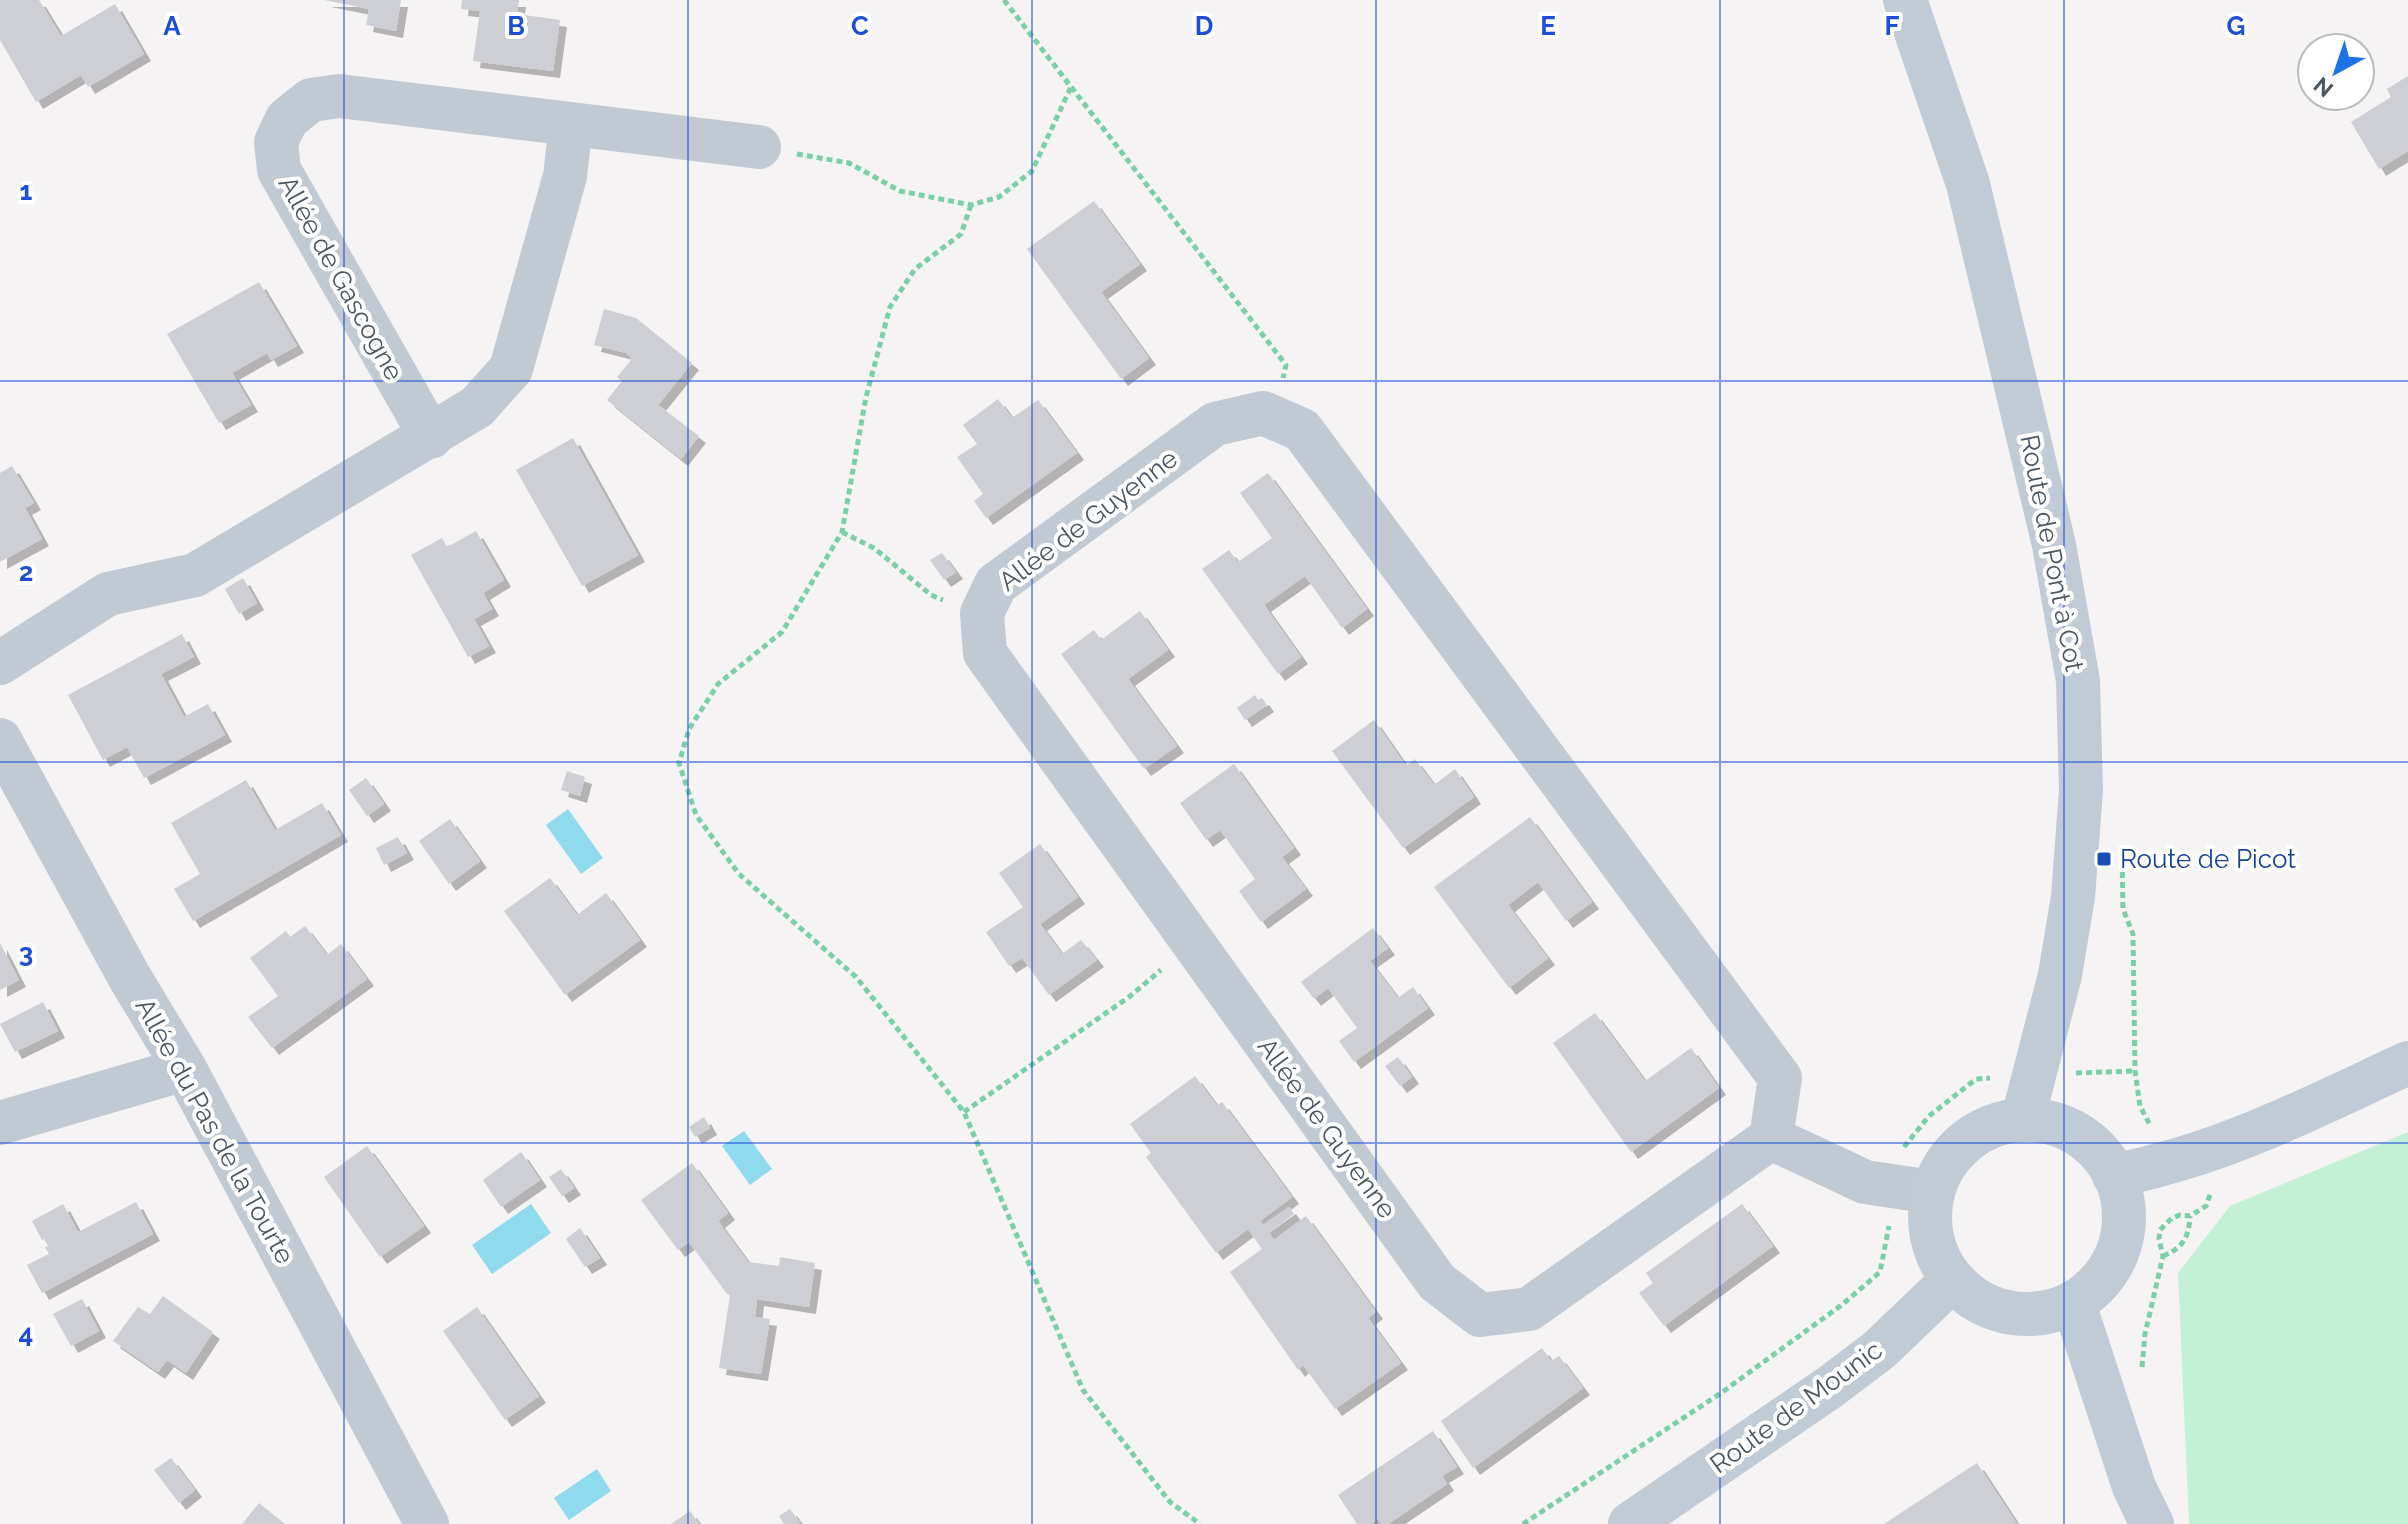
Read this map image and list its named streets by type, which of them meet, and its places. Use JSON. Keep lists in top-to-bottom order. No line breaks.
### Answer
{"streets":{"main road":["Route de Pont à Cot","Route de Mounic"],"street":["Allée de Gascogne","Allée de Guyenne","Allée du Pas de la Tourte"]},"crossings":[["Route de Pont à Cot","Route de Mounic"]],"places":{"transit":["Route de Picot"]},"north":"bottom left","grid":{"columns":["A","B","C","D","E","F","G"],"rows":["1","2","3","4"]}}
